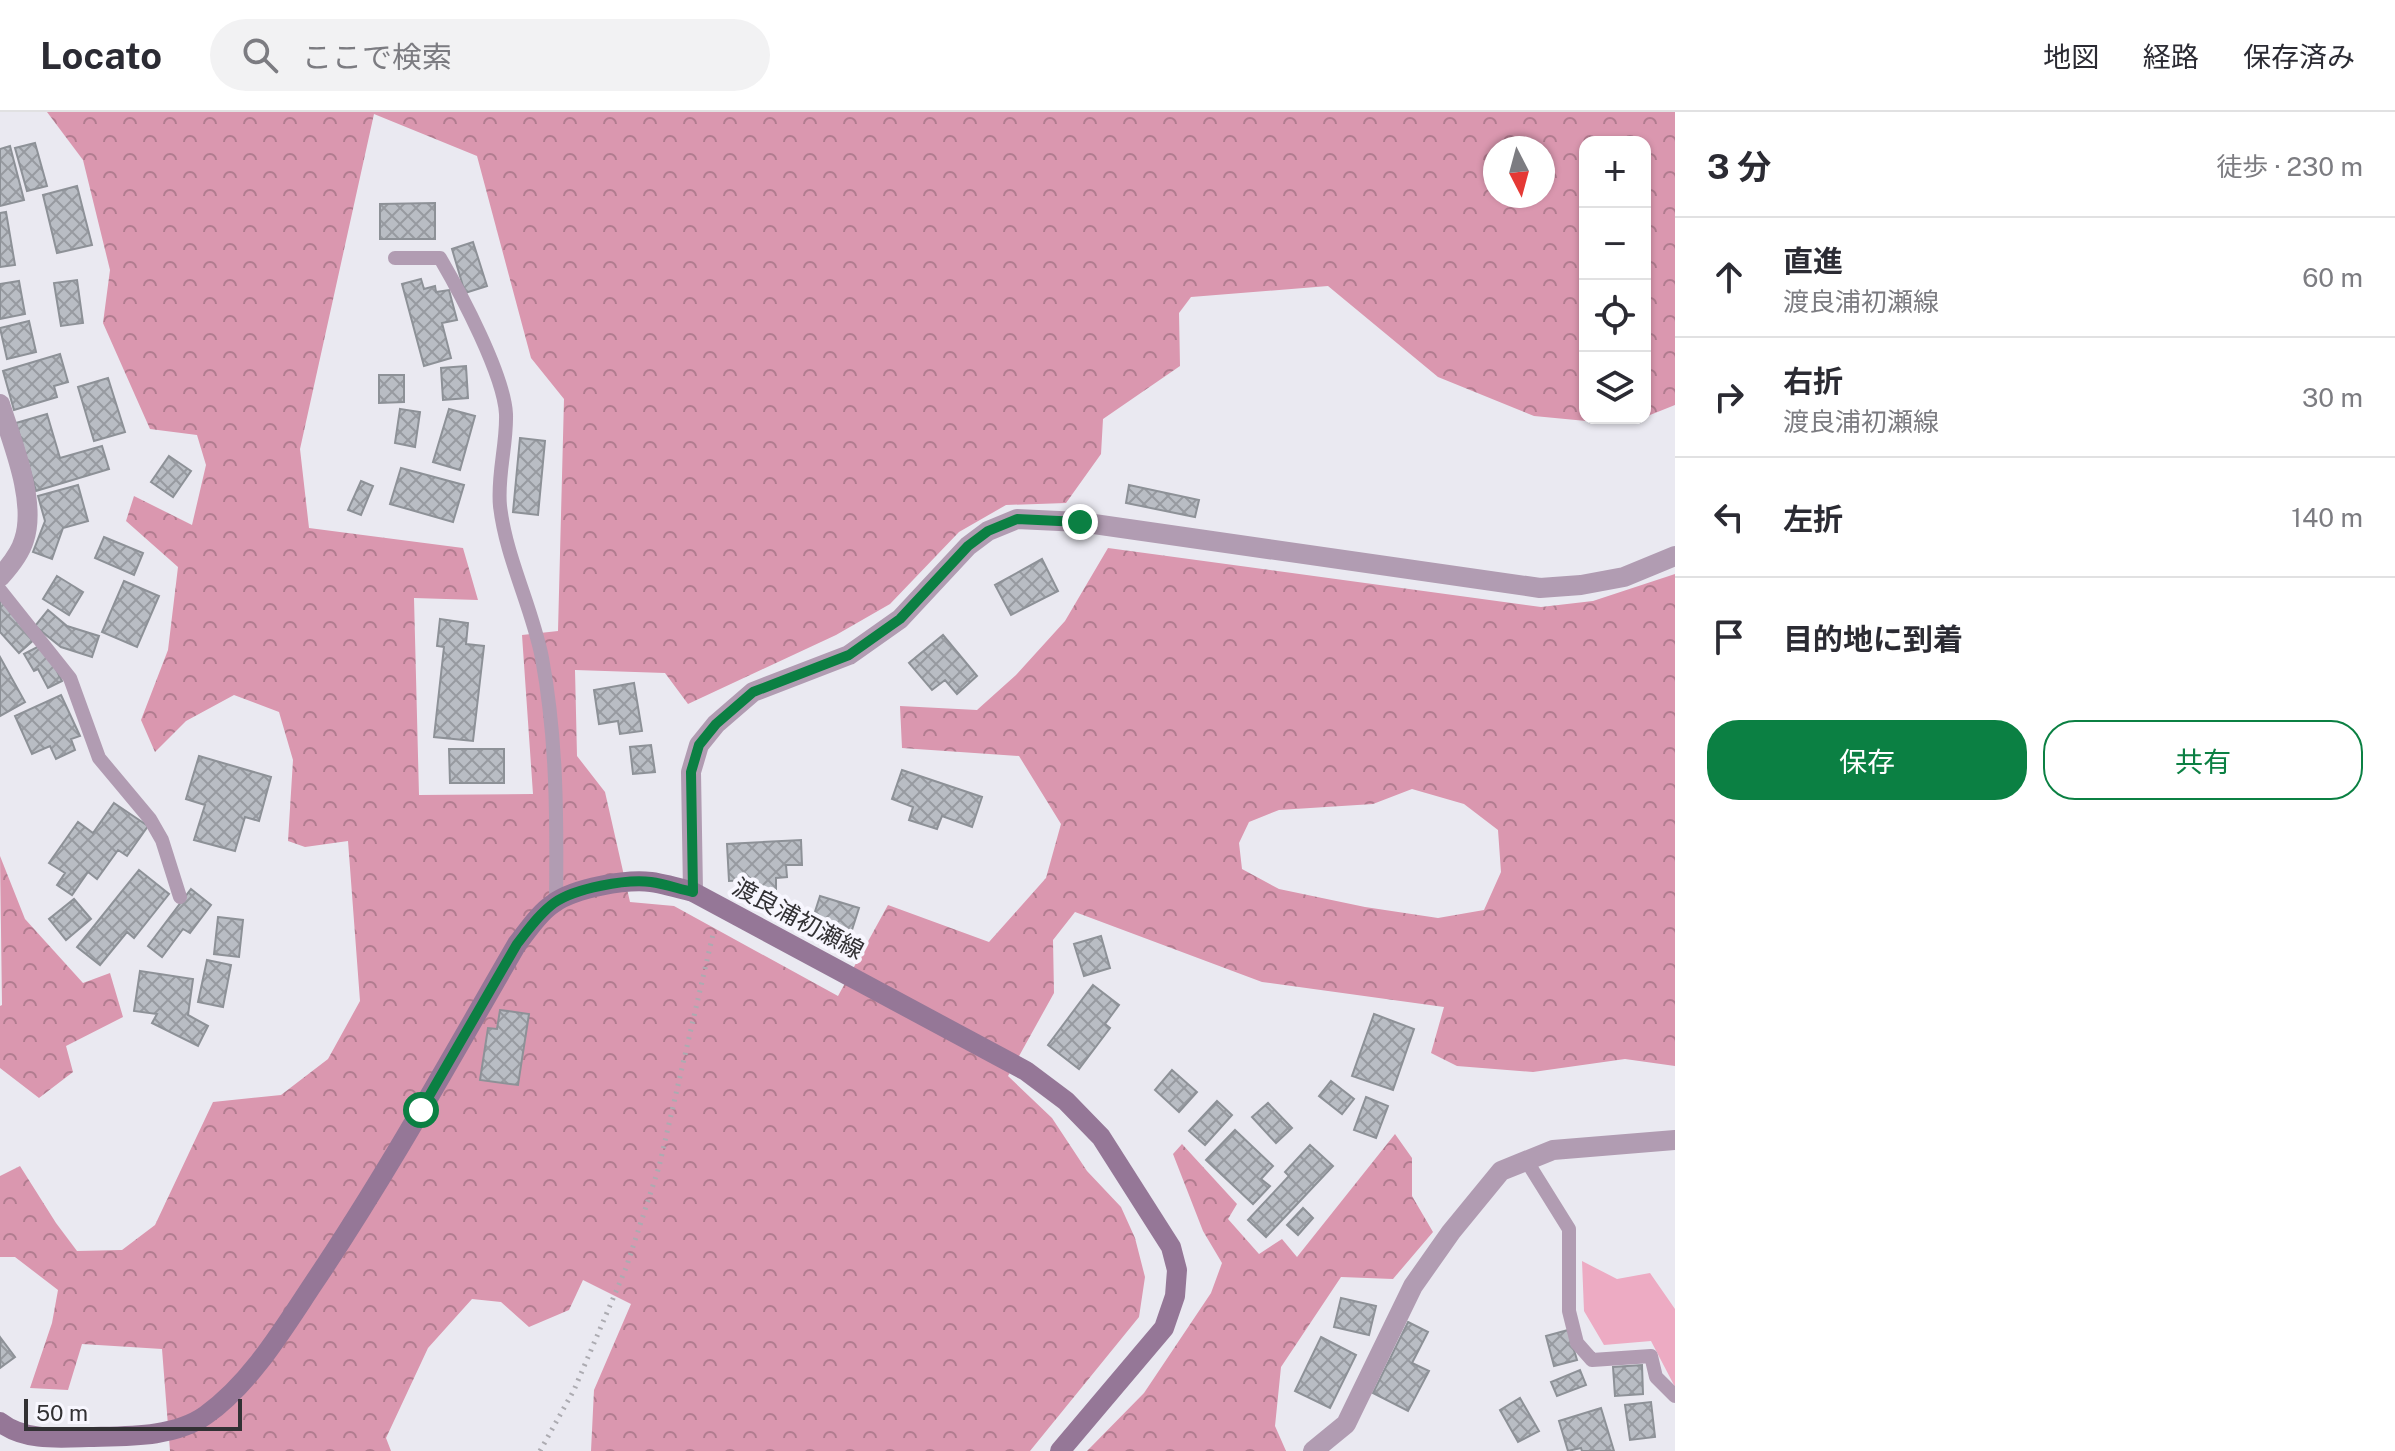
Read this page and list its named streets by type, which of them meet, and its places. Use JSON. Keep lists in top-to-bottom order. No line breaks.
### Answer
{"streets":{"main road":["渡良浦初瀬線"]},"scale_bar":"50 m","north":"bottom","page":{"header":"Locato","search":"ここで検索","nav":["地図","経路","保存済み"],"heading":["3 分","徒歩 · 230 m"],"map_buttons":["+","−"],"list":[["直進","渡良浦初瀬線","60 m"],["右折","渡良浦初瀬線","30 m"],["左折","140 m"],"目的地に到着"],"buttons":["保存","共有"],"scale":"50 m"}}
